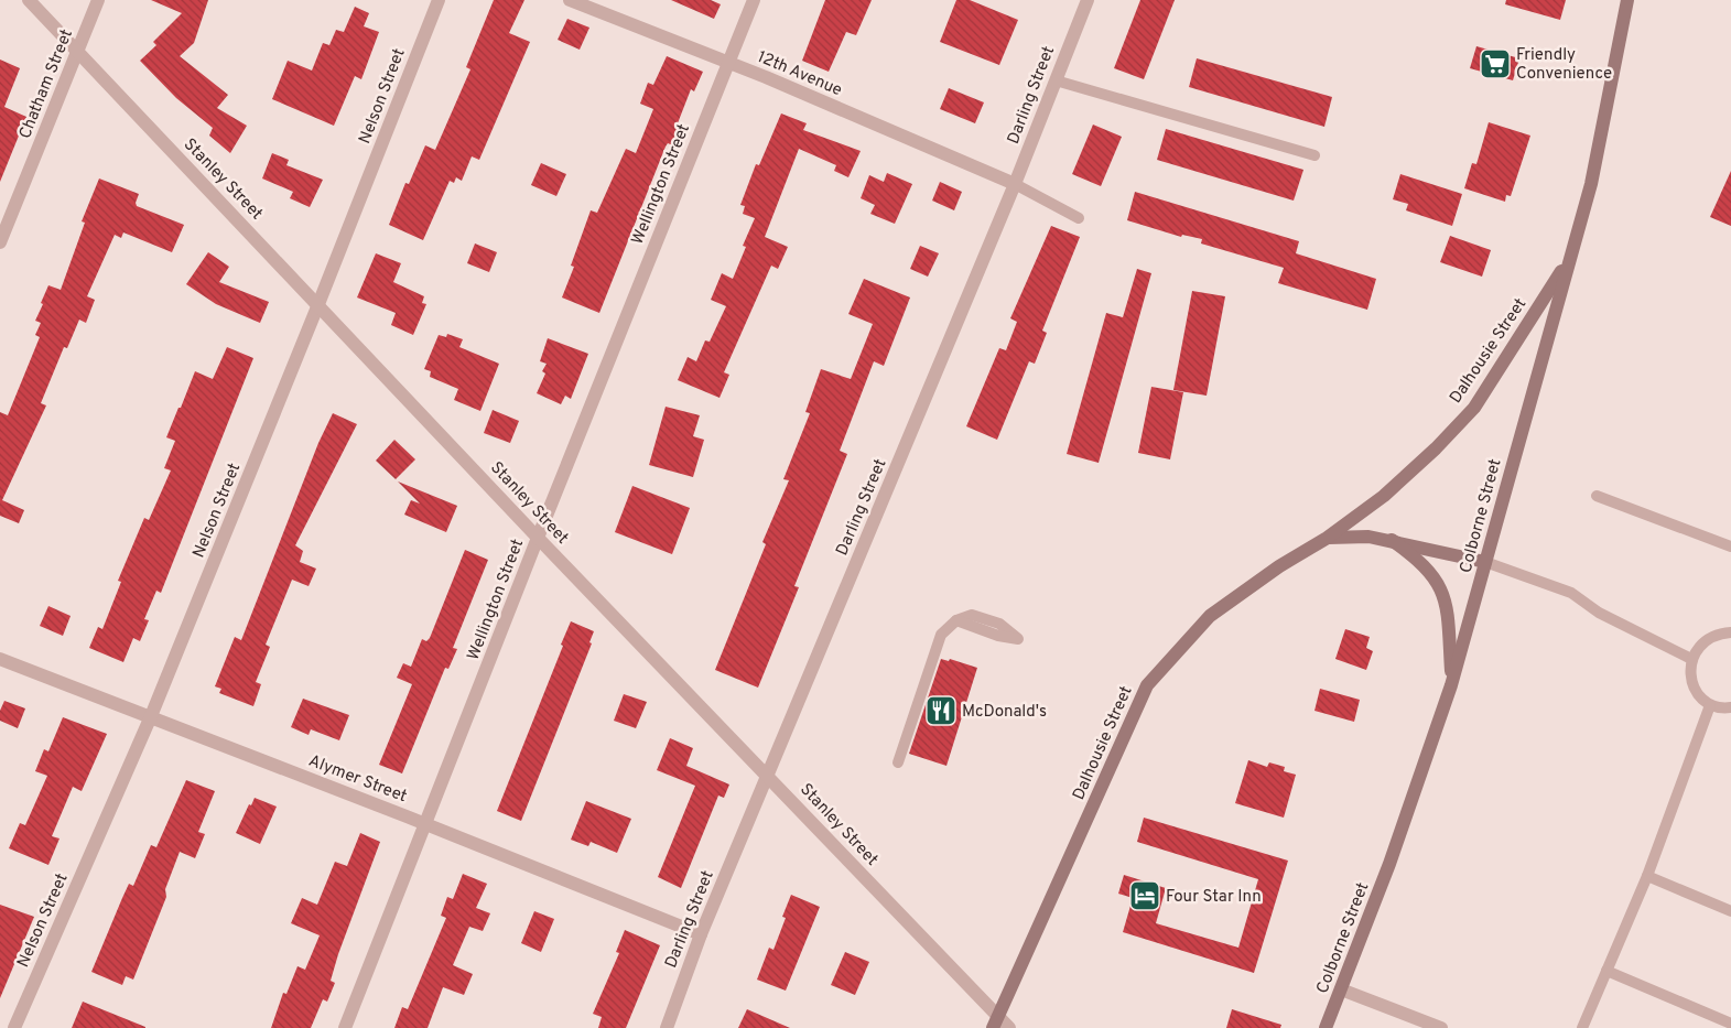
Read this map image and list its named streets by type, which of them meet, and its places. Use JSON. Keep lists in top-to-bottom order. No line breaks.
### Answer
{"streets":{"main road":["Dalhousie Street","Colborne Street"],"street":["12th Avenue","Chatham Street","Darling Street","Nelson Street","Stanley Street","Wellington Street","Alymer Street"]},"crossings":[["12th Avenue","Darling Street"],["12th Avenue","Wellington Street"],["Chatham Street","Stanley Street"],["Darling Street","Stanley Street"],["Darling Street","Alymer Street"],["Nelson Street","Stanley Street"],["Nelson Street","Alymer Street"],["Stanley Street","Wellington Street"],["Stanley Street","Dalhousie Street"],["Wellington Street","Alymer Street"],["Dalhousie Street","Colborne Street"]],"places":{"supermarket":["Friendly Convenience"],"restaurant":["McDonald's"],"hotel":["Four Star Inn"]}}
